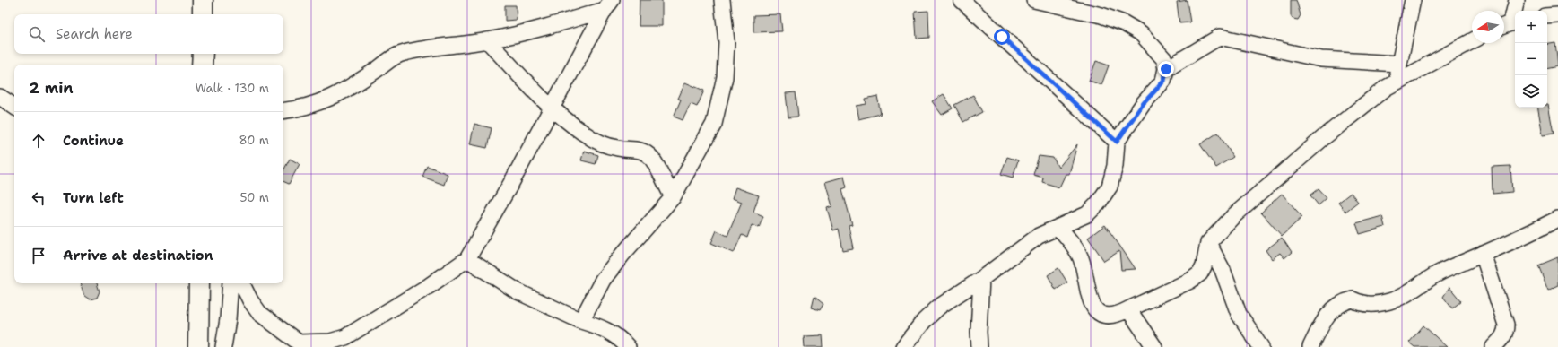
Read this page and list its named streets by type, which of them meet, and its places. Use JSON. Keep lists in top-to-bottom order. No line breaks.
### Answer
{"north":"left","page":{"map_buttons":["+","−"],"search":"Search here","heading":["2 min","Walk · 130 m"],"list":[["Continue","80 m"],["Turn left","50 m"],"Arrive at destination"]}}
